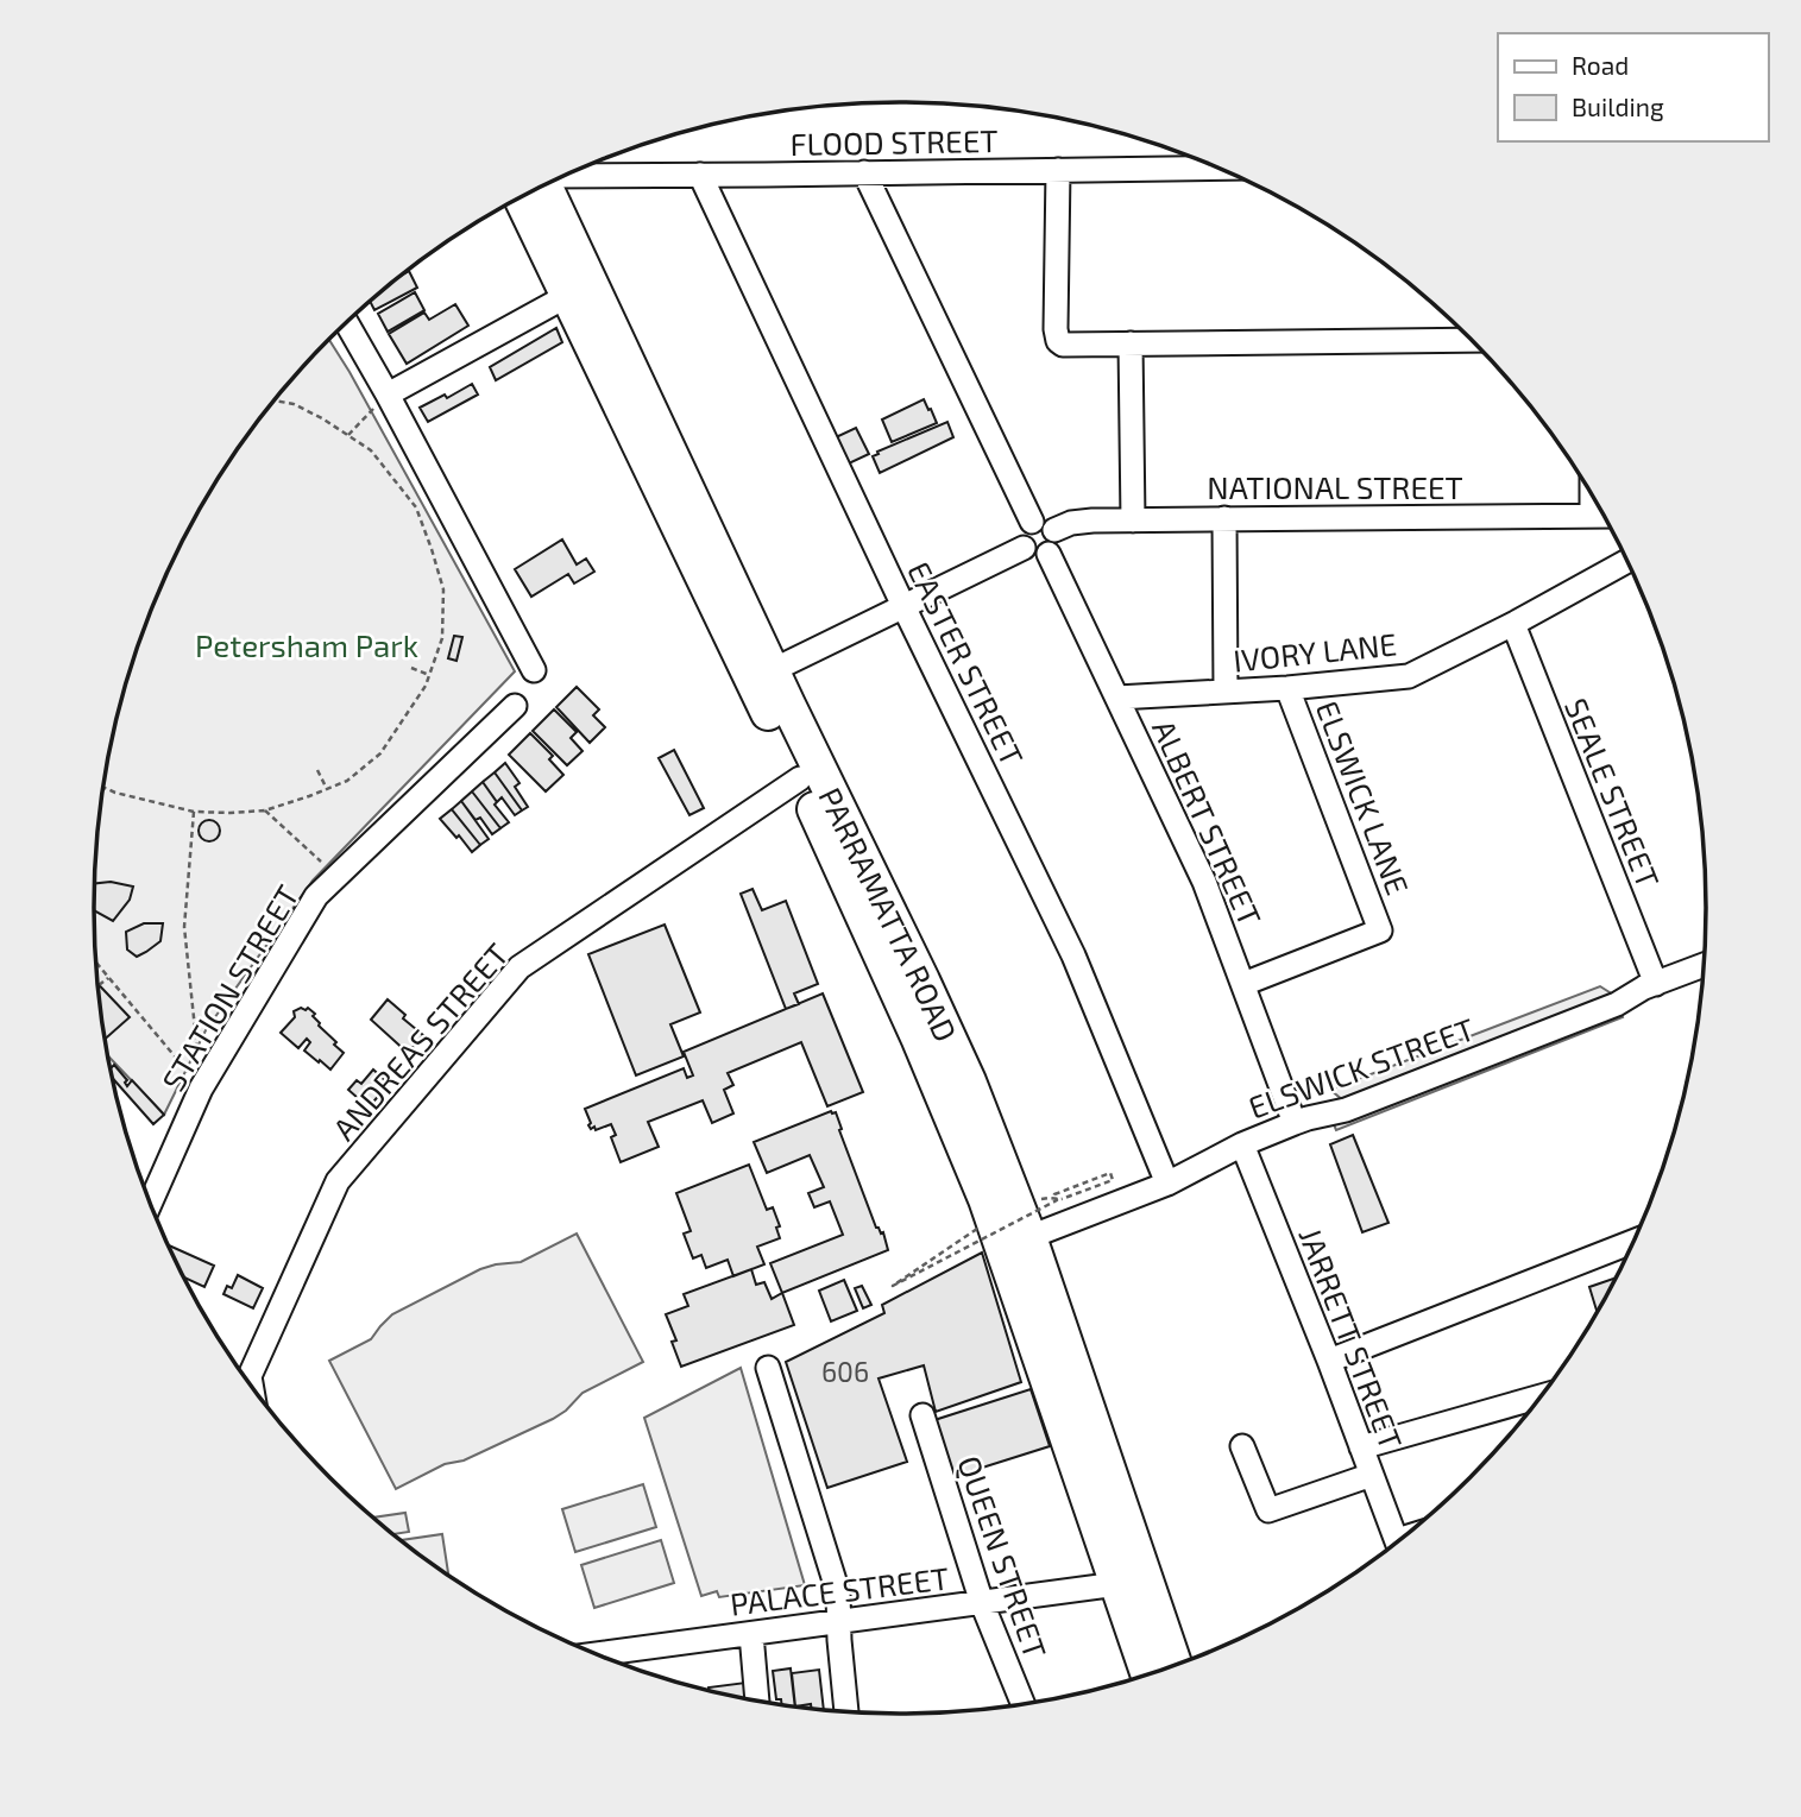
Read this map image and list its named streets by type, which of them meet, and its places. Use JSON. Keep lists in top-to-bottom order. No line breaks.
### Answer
{"streets":{"highway":["PARRAMATTA ROAD"],"street":["FLOOD STREET","NATIONAL STREET","IVORY LANE","EASTER STREET","SEALE STREET","ELSWICK LANE","ALBERT STREET","STATION STREET","ANDREAS STREET","ELSWICK STREET","JARRETT STREET","QUEEN STREET","PALACE STREET"]},"crossings":[["FLOOD STREET","EASTER STREET"],["NATIONAL STREET","ALBERT STREET"],["IVORY LANE","SEALE STREET"],["IVORY LANE","ELSWICK LANE"],["IVORY LANE","ALBERT STREET"],["EASTER STREET","ELSWICK STREET"],["SEALE STREET","ELSWICK STREET"],["ELSWICK LANE","ALBERT STREET"],["ALBERT STREET","ELSWICK STREET"],["PARRAMATTA ROAD","ANDREAS STREET"],["PARRAMATTA ROAD","ELSWICK STREET"],["PARRAMATTA ROAD","PALACE STREET"],["ELSWICK STREET","JARRETT STREET"],["QUEEN STREET","PALACE STREET"]],"parks":["Petersham Park"],"house_numbers":["606"],"legend":["Road","Building"]}
